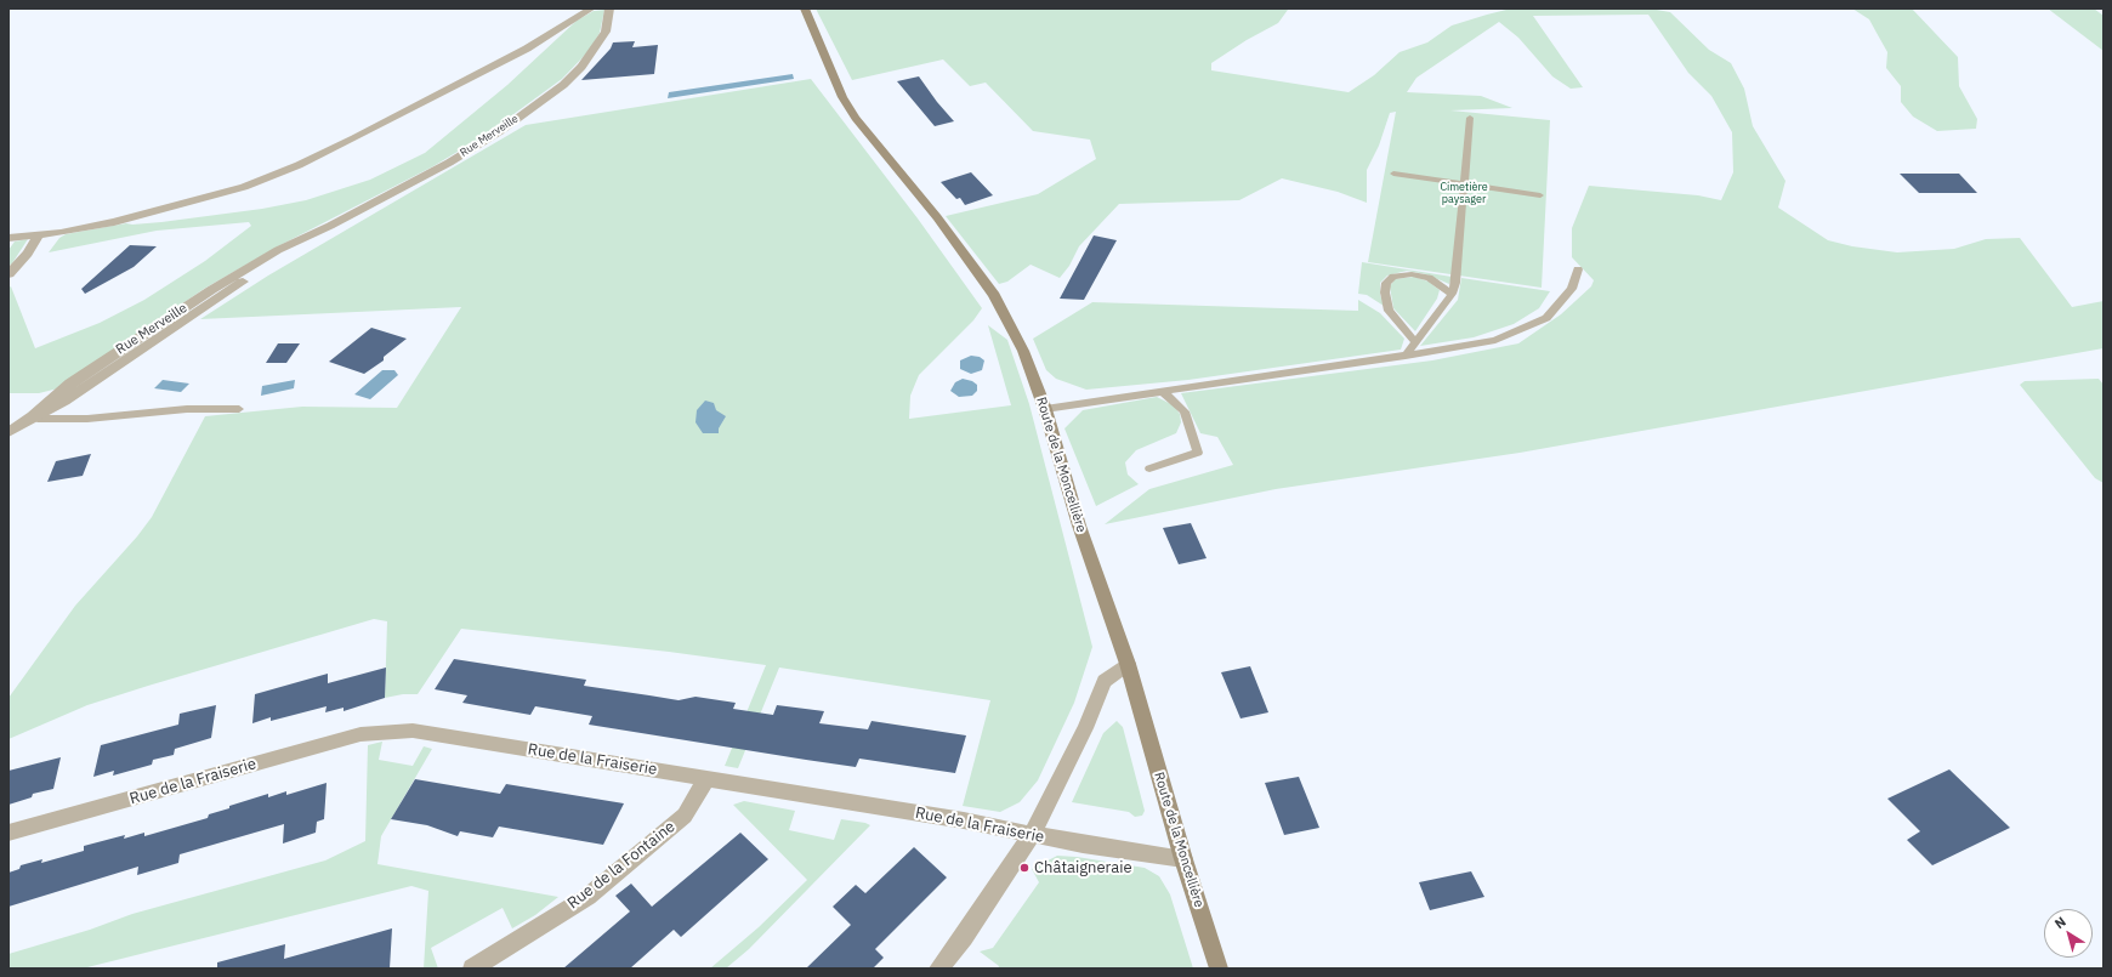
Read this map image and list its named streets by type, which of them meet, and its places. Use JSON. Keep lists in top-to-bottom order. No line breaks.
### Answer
{"streets":{"street":["Rue Merveille","Route de la Moncellière","Rue de la Fraiserie","Rue de la Fontaine"]},"crossings":[["Route de la Moncellière","Rue de la Fraiserie"],["Rue de la Fraiserie","Rue de la Fontaine"]],"parks":["Cimetière paysager"],"places":["Châtaigneraie"],"north":"top left"}
